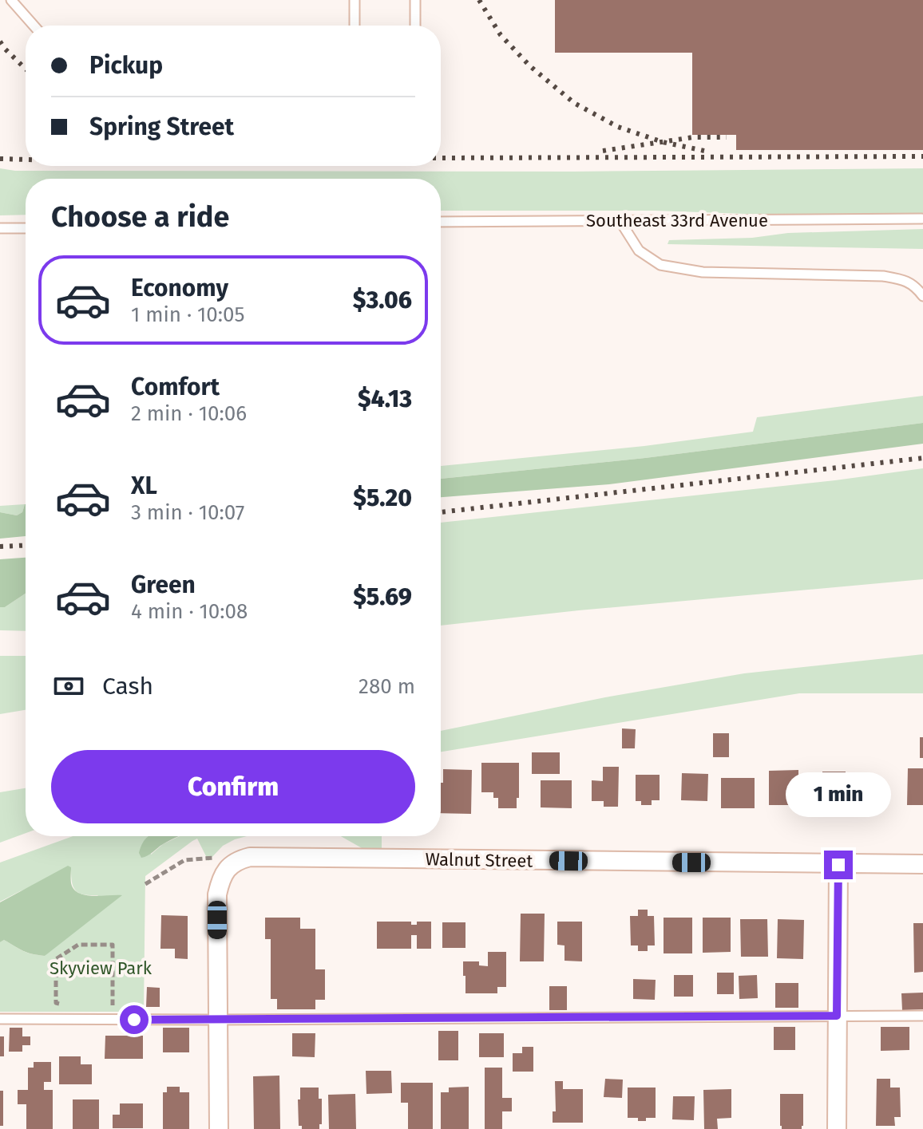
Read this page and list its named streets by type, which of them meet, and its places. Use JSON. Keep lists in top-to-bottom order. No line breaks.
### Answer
{"streets":{"street":["Walnut Street"],"lane":["Southeast 33rd Avenue"]},"parks":["Skyview Park"],"page":{"banner":["Pickup","Spring Street"],"heading":"Choose a ride","list":[{"name":"Economy","note":"1 min · 10:05","value":"$3.06"},{"name":"Comfort","note":"2 min · 10:06","value":"$4.13"},{"name":"XL","note":"3 min · 10:07","value":"$5.20"},{"name":"Green","note":"4 min · 10:08","value":"$5.69"}],"pay":["Cash","280 m"],"buttons":"Confirm","bubble":"1 min"}}
